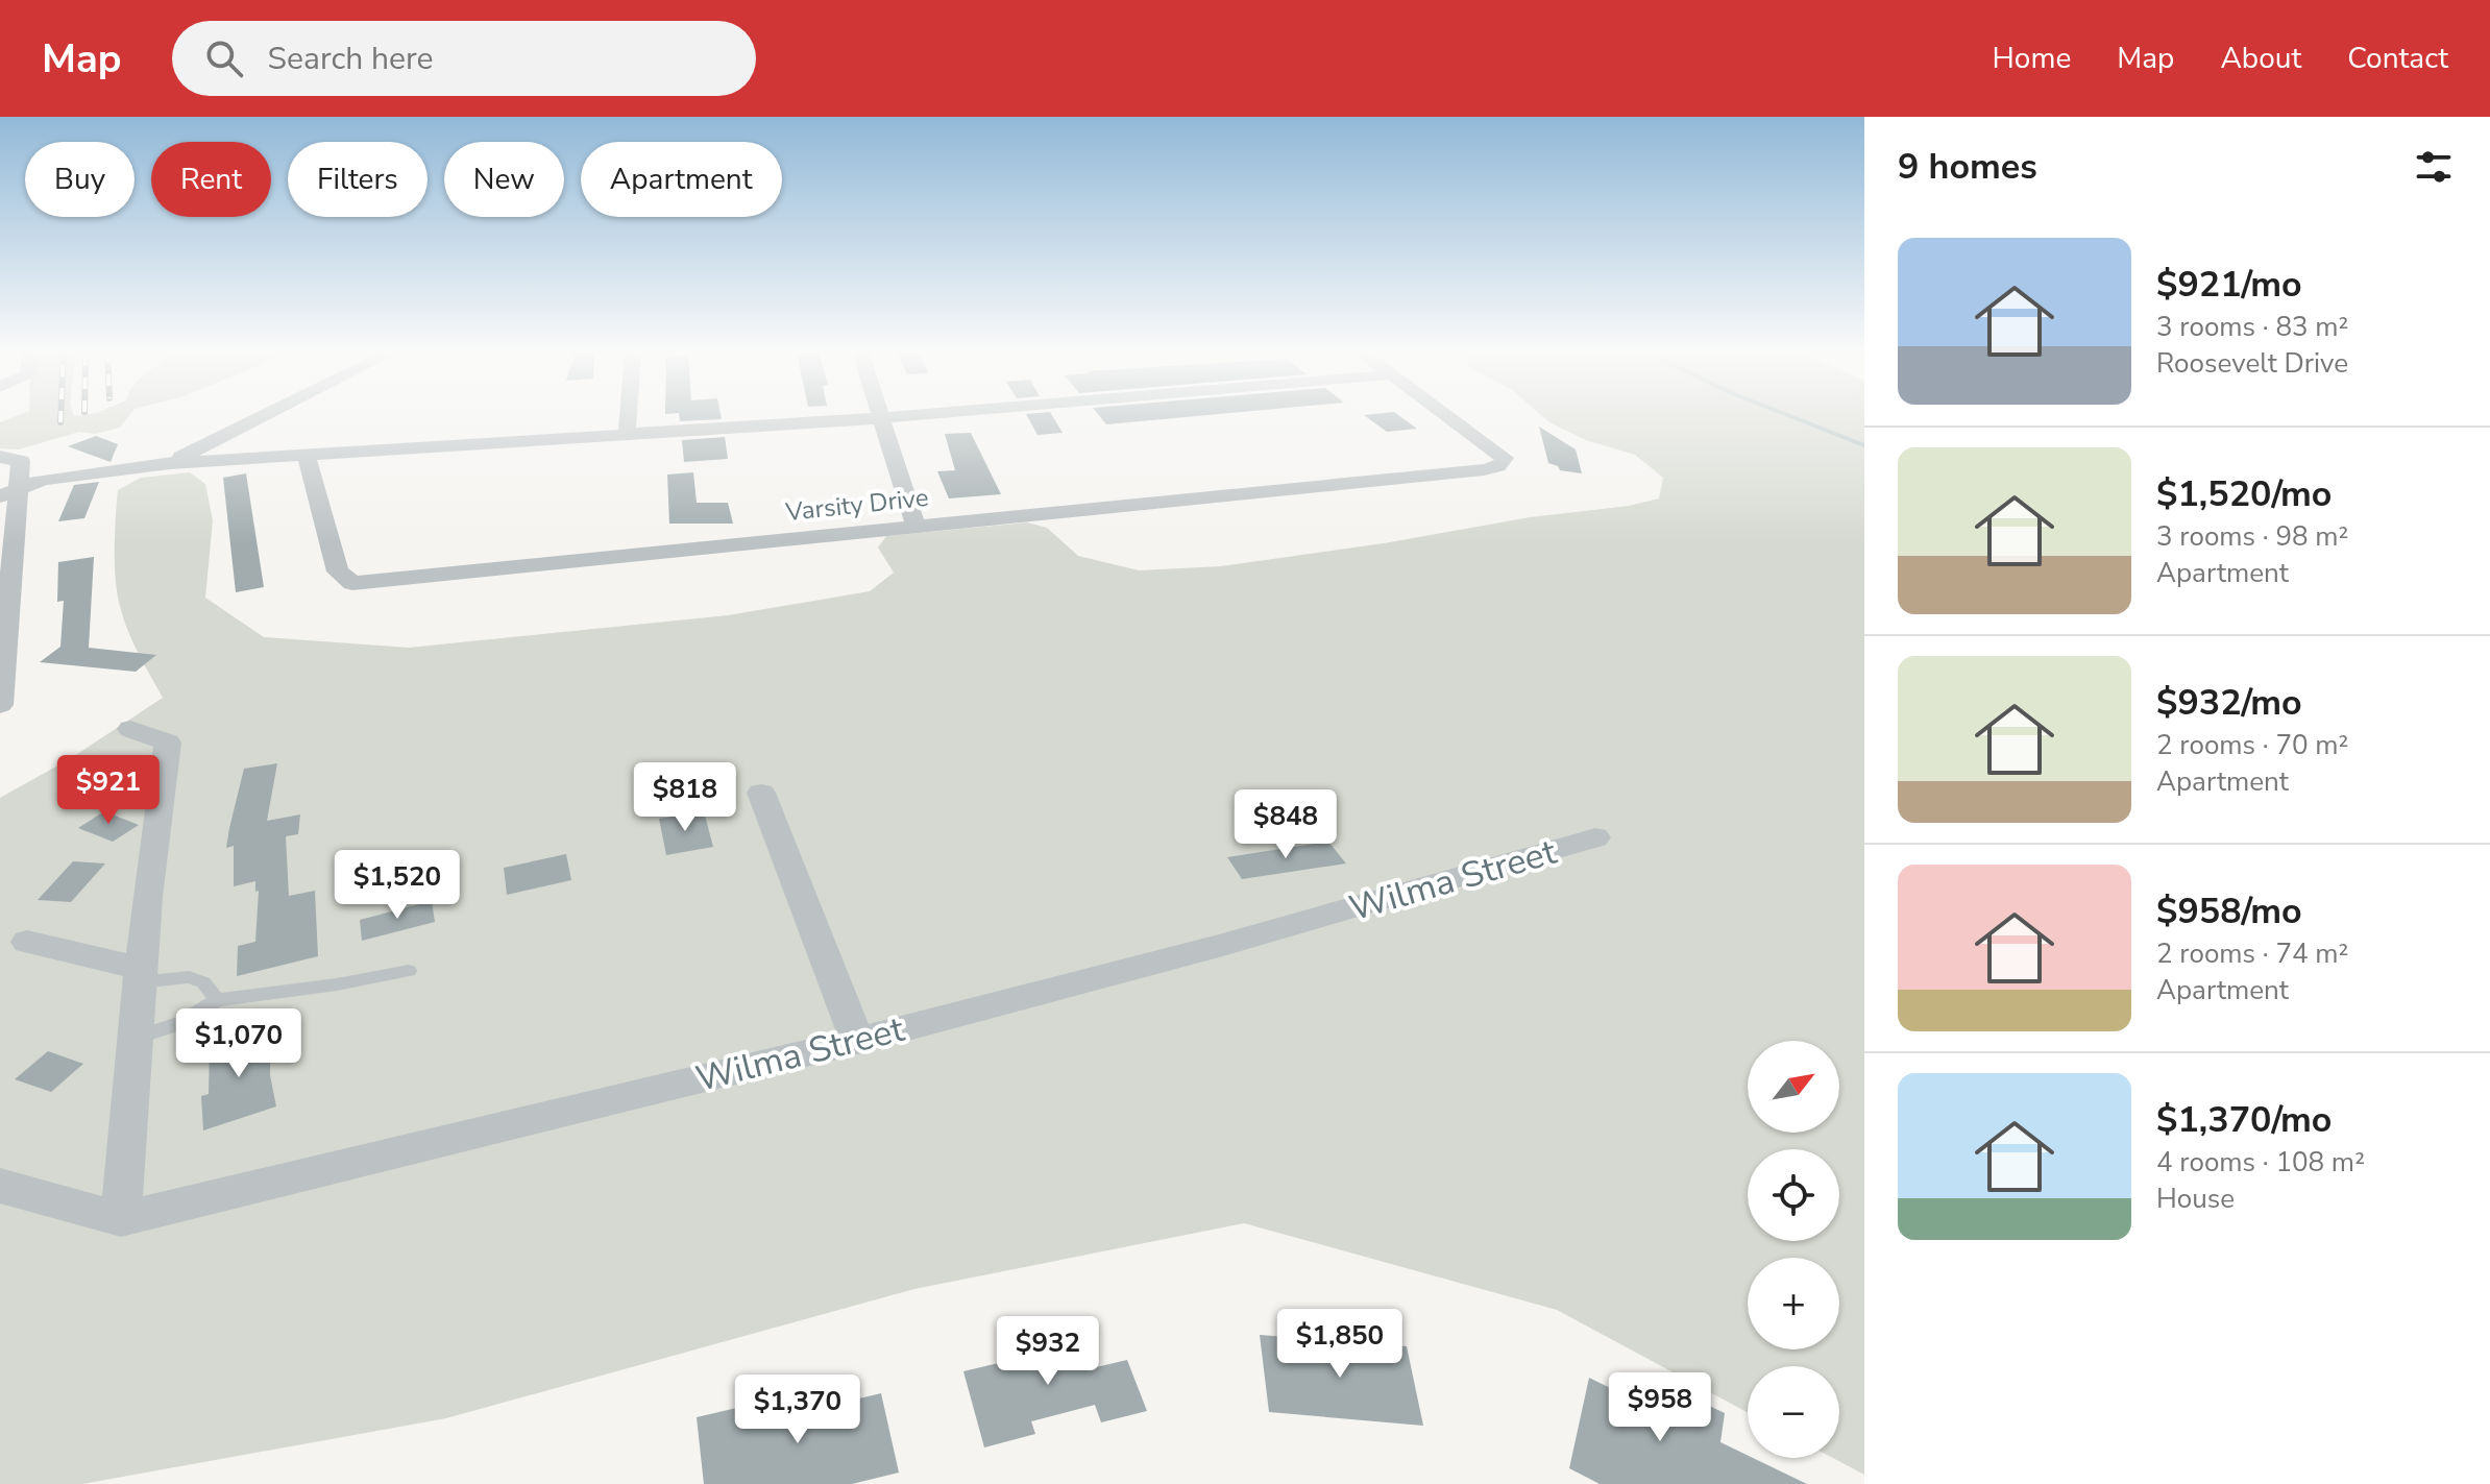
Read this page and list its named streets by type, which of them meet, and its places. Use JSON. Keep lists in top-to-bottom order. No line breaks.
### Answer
{"streets":{"street":["Varsity Drive","Wilma Street"]},"north":"top right","page":{"header":"Map","search":"Search here","nav":["Home","Map","About","Contact"],"heading":"9 homes","chip":["Buy","Rent","Filters","New","Apartment"],"list":[{"name":"$921/mo","note":"3 rooms · 83 m² · Roosevelt Drive"},{"name":"$1,520/mo","note":"3 rooms · 98 m² · Apartment"},{"name":"$932/mo","note":"2 rooms · 70 m² · Apartment"},{"name":"$958/mo","note":"2 rooms · 74 m² · Apartment"},{"name":"$1,370/mo","note":"4 rooms · 108 m² · House"}],"price":["$921","$818","$848","$1,520","$1,070","$1,850","$932","$958","$1,370"],"map_buttons":["+","−"]}}
